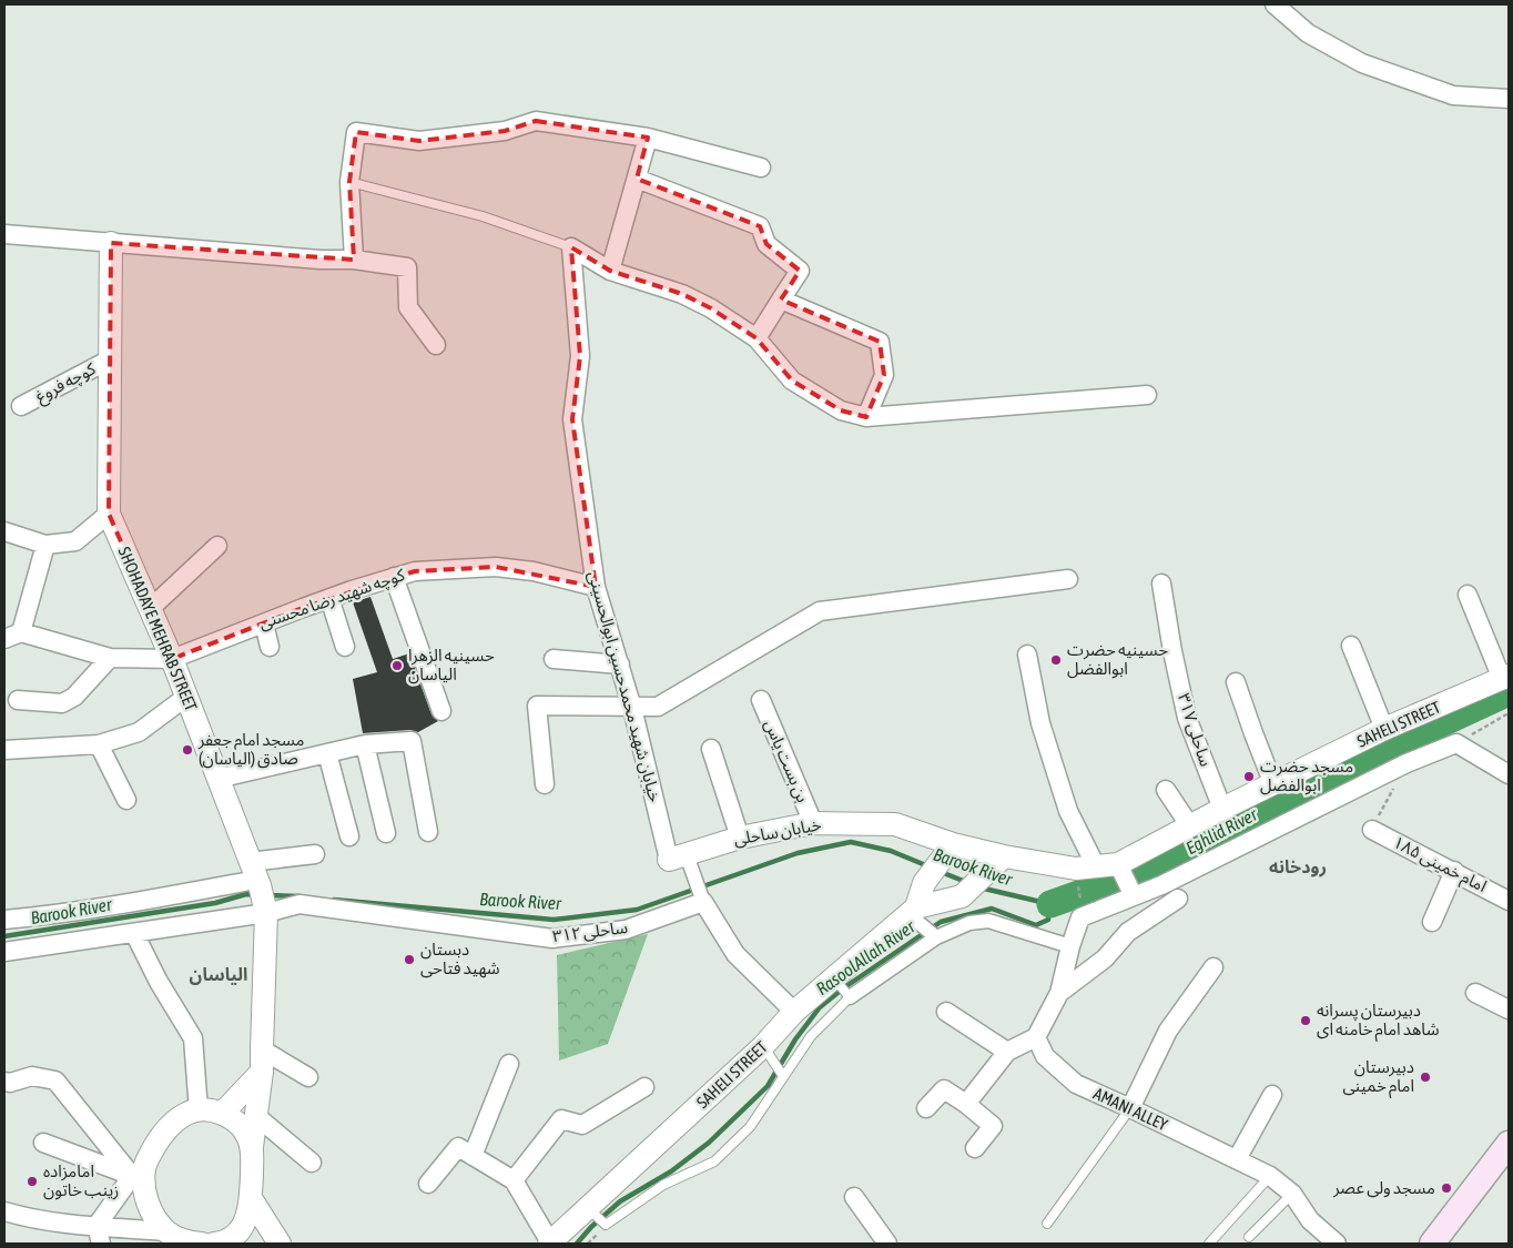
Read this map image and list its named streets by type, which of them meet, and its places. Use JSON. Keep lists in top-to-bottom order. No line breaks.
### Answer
{"streets":{"street":["کوچه فروغ","کوچه شهید رضا محسنی","SHOHADAYE MEHRAB STREET","خیابان شهید محمدحسین ابوالحسینی","SAHELI STREET","ساحلی ۳۱۷","بن بست یاس","خیابان ساحلی","امام خمینی ۱۸۵","ساحلی ۳۱۲","AMANI ALLEY"]},"crossings":[["کوچه فروغ","SHOHADAYE MEHRAB STREET"],["کوچه شهید رضا محسنی","SHOHADAYE MEHRAB STREET"],["کوچه شهید رضا محسنی","خیابان شهید محمدحسین ابوالحسینی"],["SHOHADAYE MEHRAB STREET","ساحلی ۳۱۲"],["خیابان شهید محمدحسین ابوالحسینی","خیابان ساحلی"],["SAHELI STREET","ساحلی ۳۱۷"],["SAHELI STREET","خیابان ساحلی"],["بن بست یاس","خیابان ساحلی"]],"districts":["رودخانه","الیاسان"],"water":["Eghlid River","Barook River","RasoolAllah River"],"places":["حسینیه حضرت ابوالفضل","حسینیه الزهرا الیاسان","مسجد امام جعفر صادق (الیاسان)","مسجد حضرت ابوالفضل","دبستان شهید فتاحی","دبیرستان پسرانه شاهد امام خامنه ای","دبیرستان امام خمینی","امامزاده زینب خاتون","مسجد ولی عصر"]}
